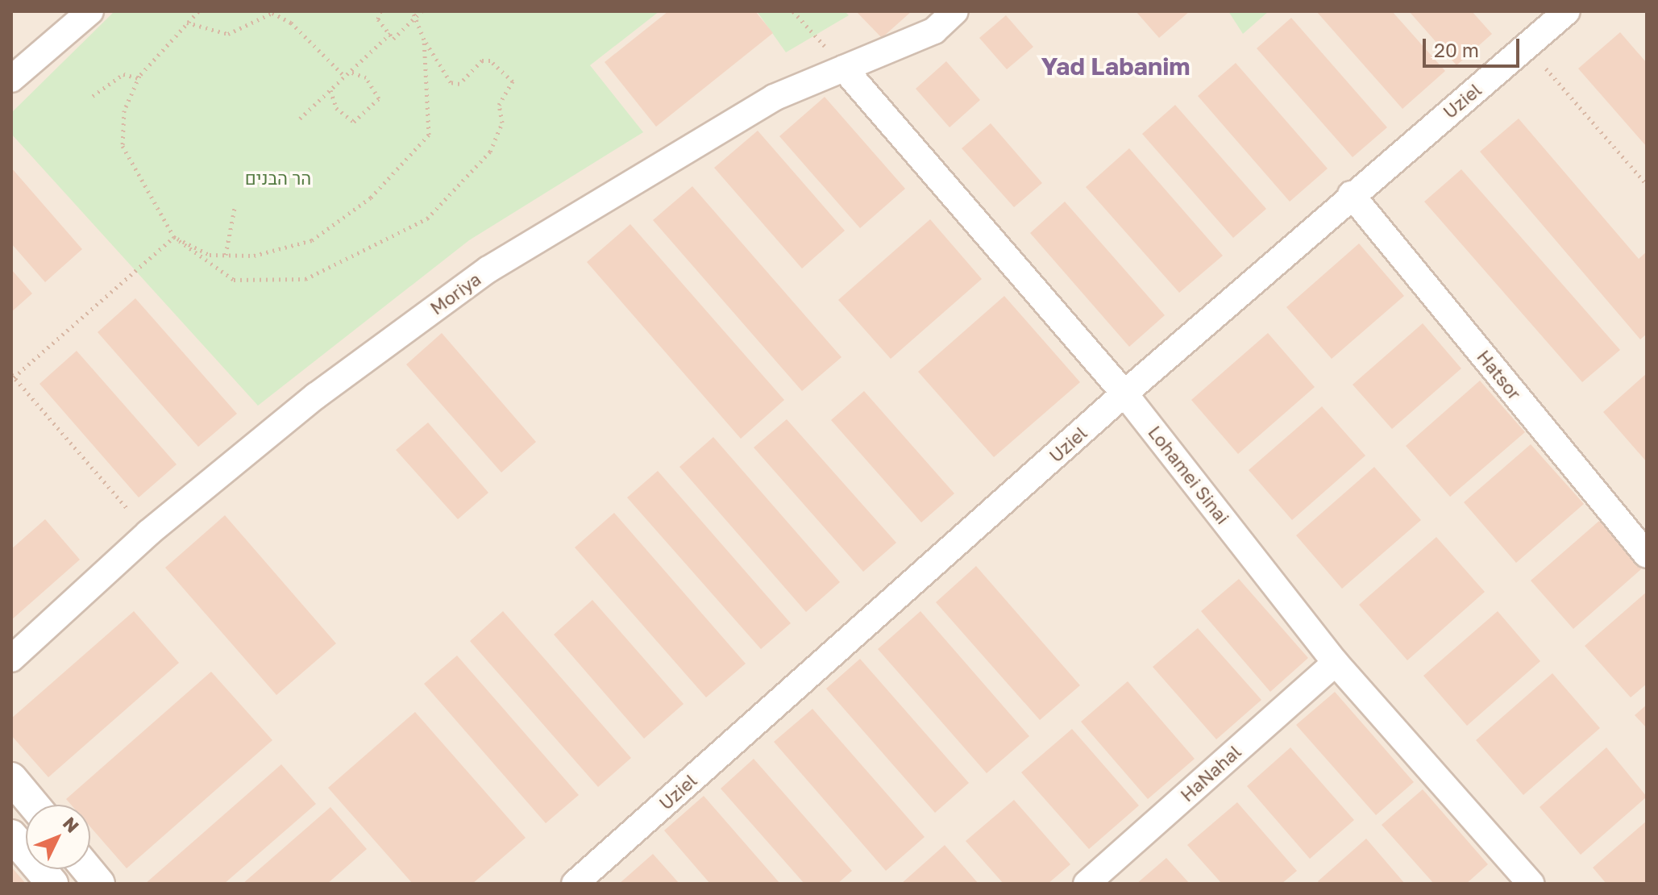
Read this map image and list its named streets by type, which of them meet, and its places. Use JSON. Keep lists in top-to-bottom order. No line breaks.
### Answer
{"streets":{"street":["Uziel","Moriya","Hatsor","Lohamei Sinai","HaNahal"]},"crossings":[["Uziel","Hatsor"],["Uziel","Lohamei Sinai"],["Moriya","Lohamei Sinai"],["Lohamei Sinai","HaNahal"]],"districts":["Yad Labanim"],"parks":["הר הבנים"],"scale_bar":"20 m","north":"top right"}
